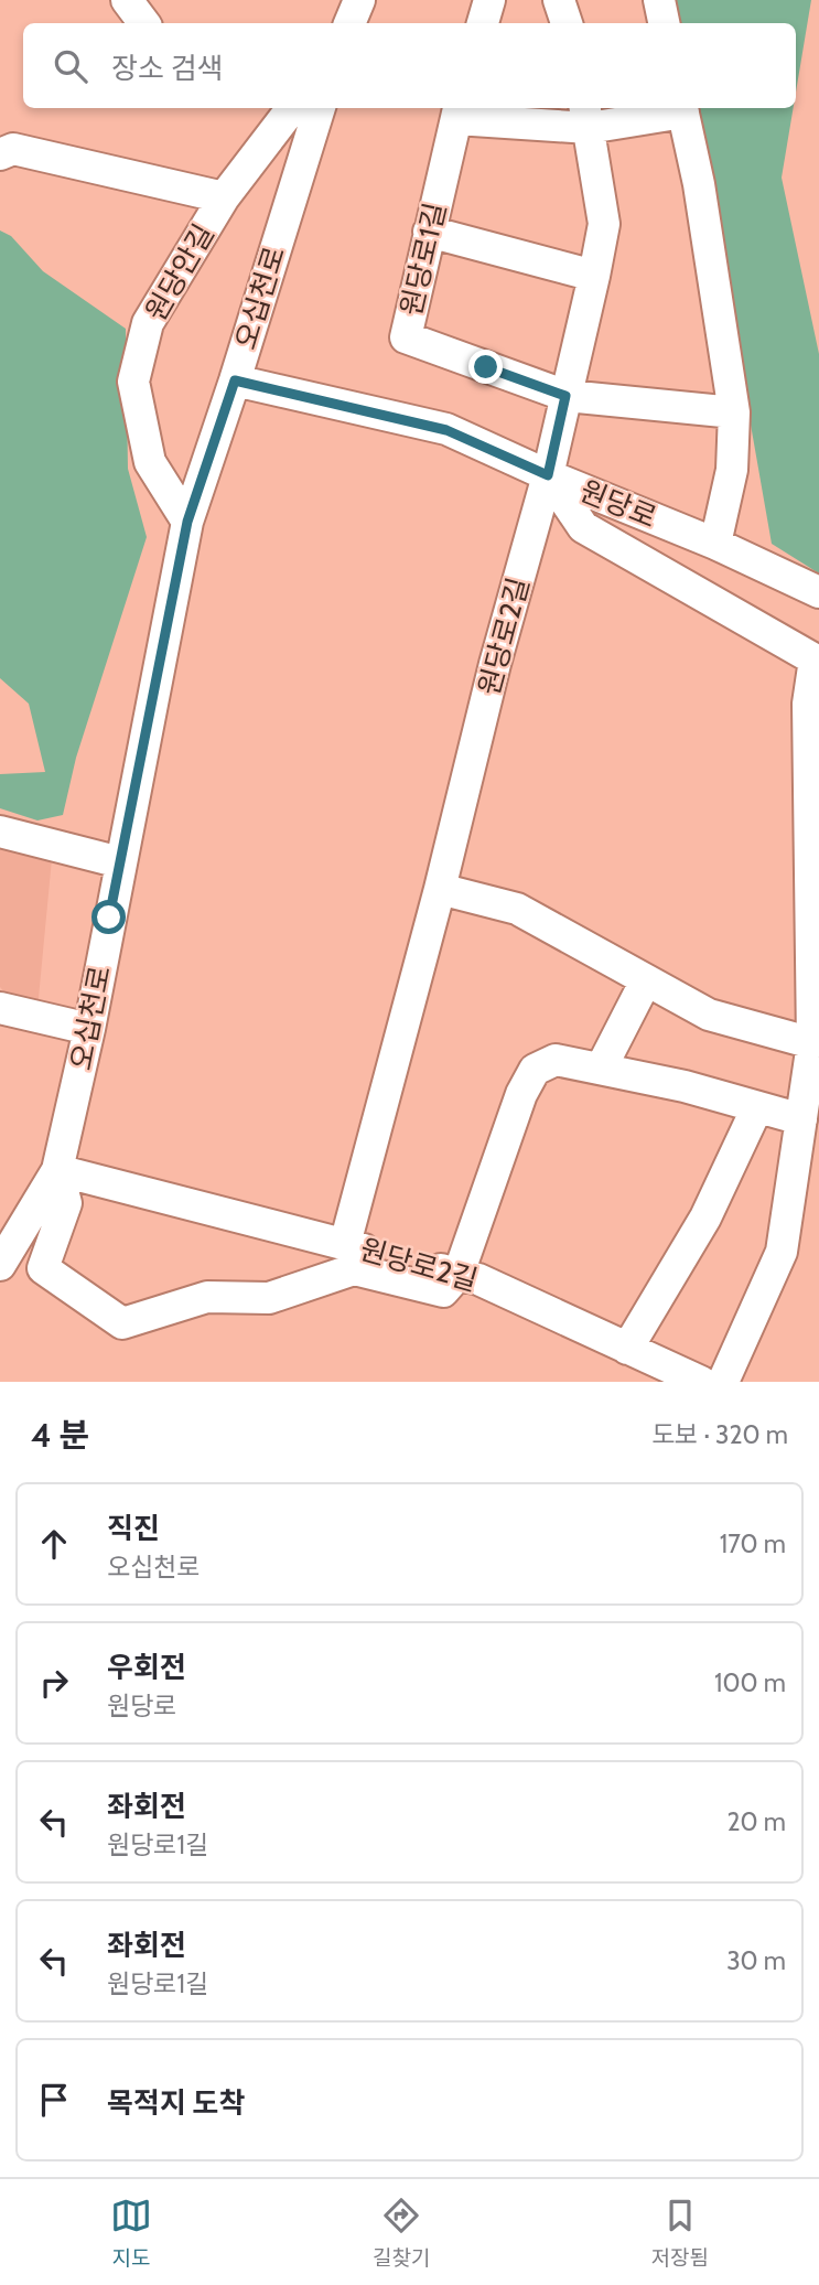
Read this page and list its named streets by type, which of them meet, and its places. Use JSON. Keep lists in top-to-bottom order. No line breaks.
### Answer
{"streets":{"street":["원당로1길","원당안길","오십천로","원당로","원당로2길"]},"crossings":[["원당안길","오십천로"],["오십천로","원당로"],["원당로","원당로2길"]],"page":{"search":"장소 검색","heading":["4 분","도보 · 320 m"],"list":[["직진","오십천로","170 m"],["우회전","원당로","100 m"],["좌회전","원당로1길","20 m"],["좌회전","원당로1길","30 m"],"목적지 도착"],"nav":["지도","길찾기","저장됨"]}}
